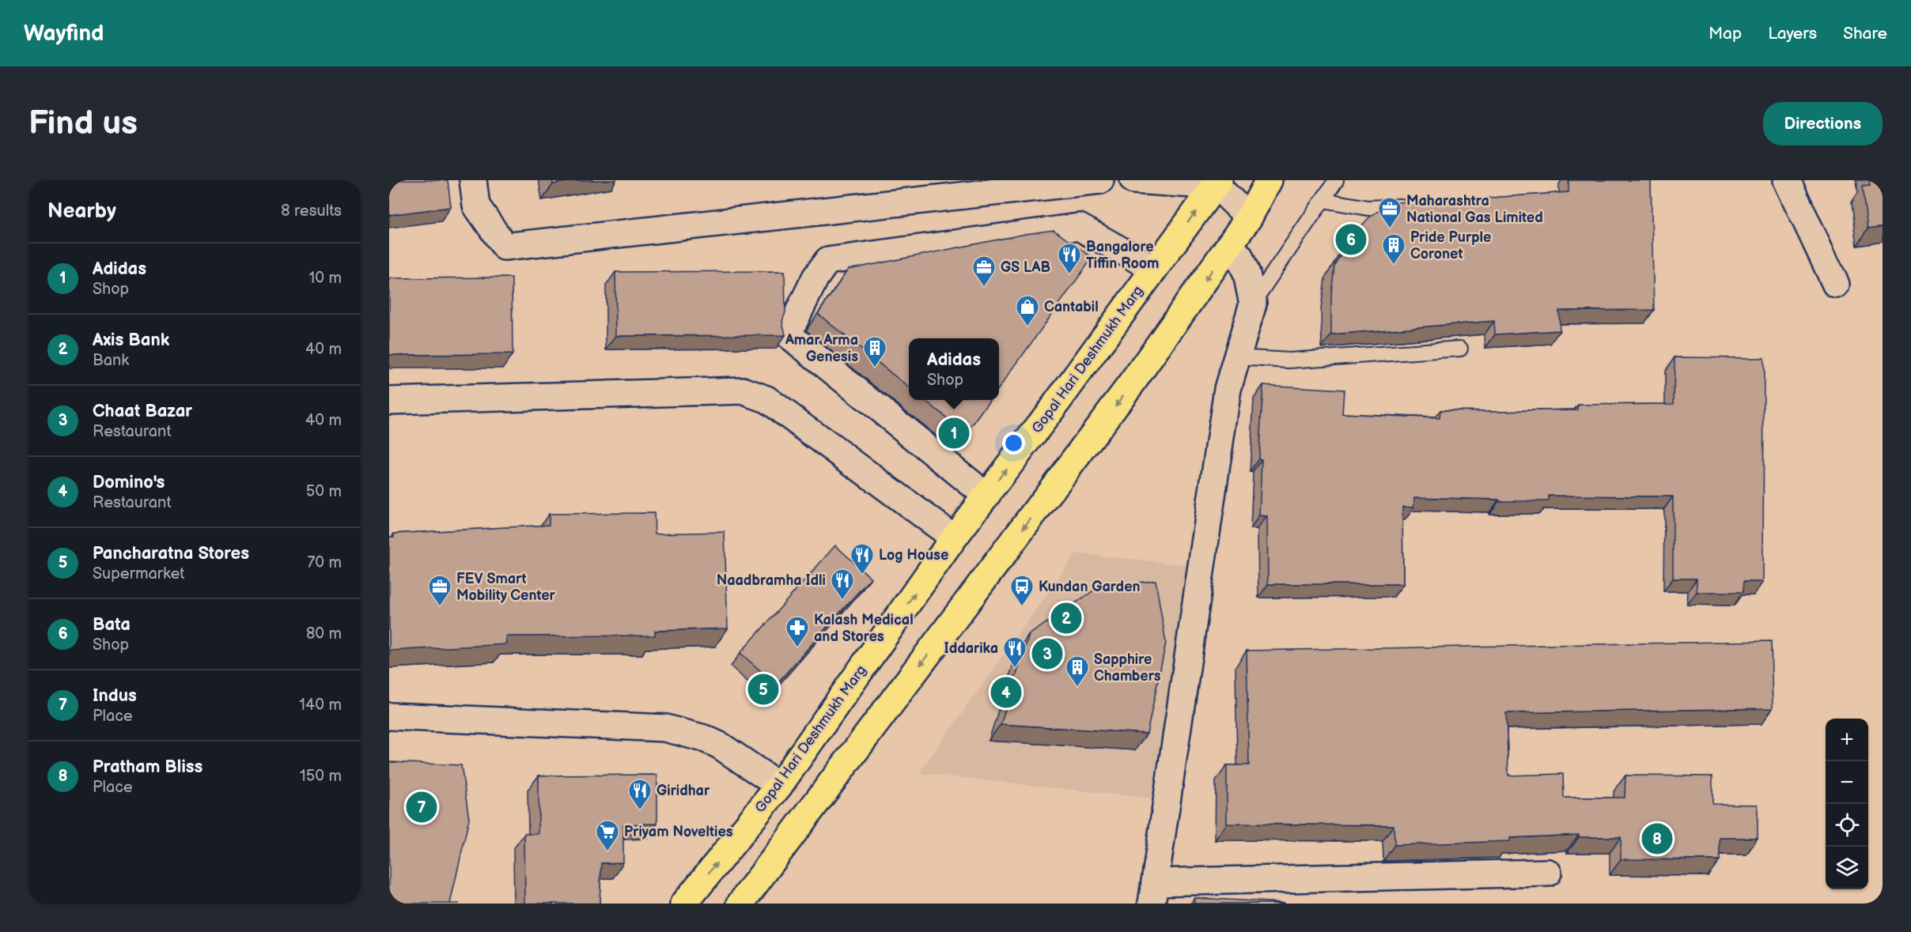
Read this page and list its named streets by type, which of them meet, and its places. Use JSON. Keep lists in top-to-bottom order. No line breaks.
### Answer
{"streets":{"main road":["Gopal Hari Deshmukh Marg"]},"places":{"office":["Maharashtra National Gas Limited","GS LAB","FEV Smart Mobility Center"],"building":["Pride Purple Coronet","Amar Arma Genesis","Sapphire Chambers"],"restaurant":["Bangalore Tiffin Room","Log House","Naadbramha Idli","Iddarika","Giridhar"],"shop":["Cantabil"],"bus stop":["Kundan Garden"],"pharmacy":["Kalash Medical and Stores"],"supermarket":["Priyam Novelties"]},"page":{"header":"Wayfind","nav":["Map","Layers","Share"],"buttons":"Directions","title":"Find us","heading":["Nearby","8 results"],"pins":["6","1","2","3","5","4","7","8"],"list":[{"mark":"1","name":"Adidas","note":"Shop","value":"10 m"},{"mark":"2","name":"Axis Bank","note":"Bank","value":"40 m"},{"mark":"3","name":"Chaat Bazar","note":"Restaurant","value":"40 m"},{"mark":"4","name":"Domino's","note":"Restaurant","value":"50 m"},{"mark":"5","name":"Pancharatna Stores","note":"Supermarket","value":"70 m"},{"mark":"6","name":"Bata","note":"Shop","value":"80 m"},{"mark":"7","name":"Indus","note":"Place","value":"140 m"},{"mark":"8","name":"Pratham Bliss","note":"Place","value":"150 m"}],"popup":["Adidas","Shop"],"map_buttons":["+","−"]}}
